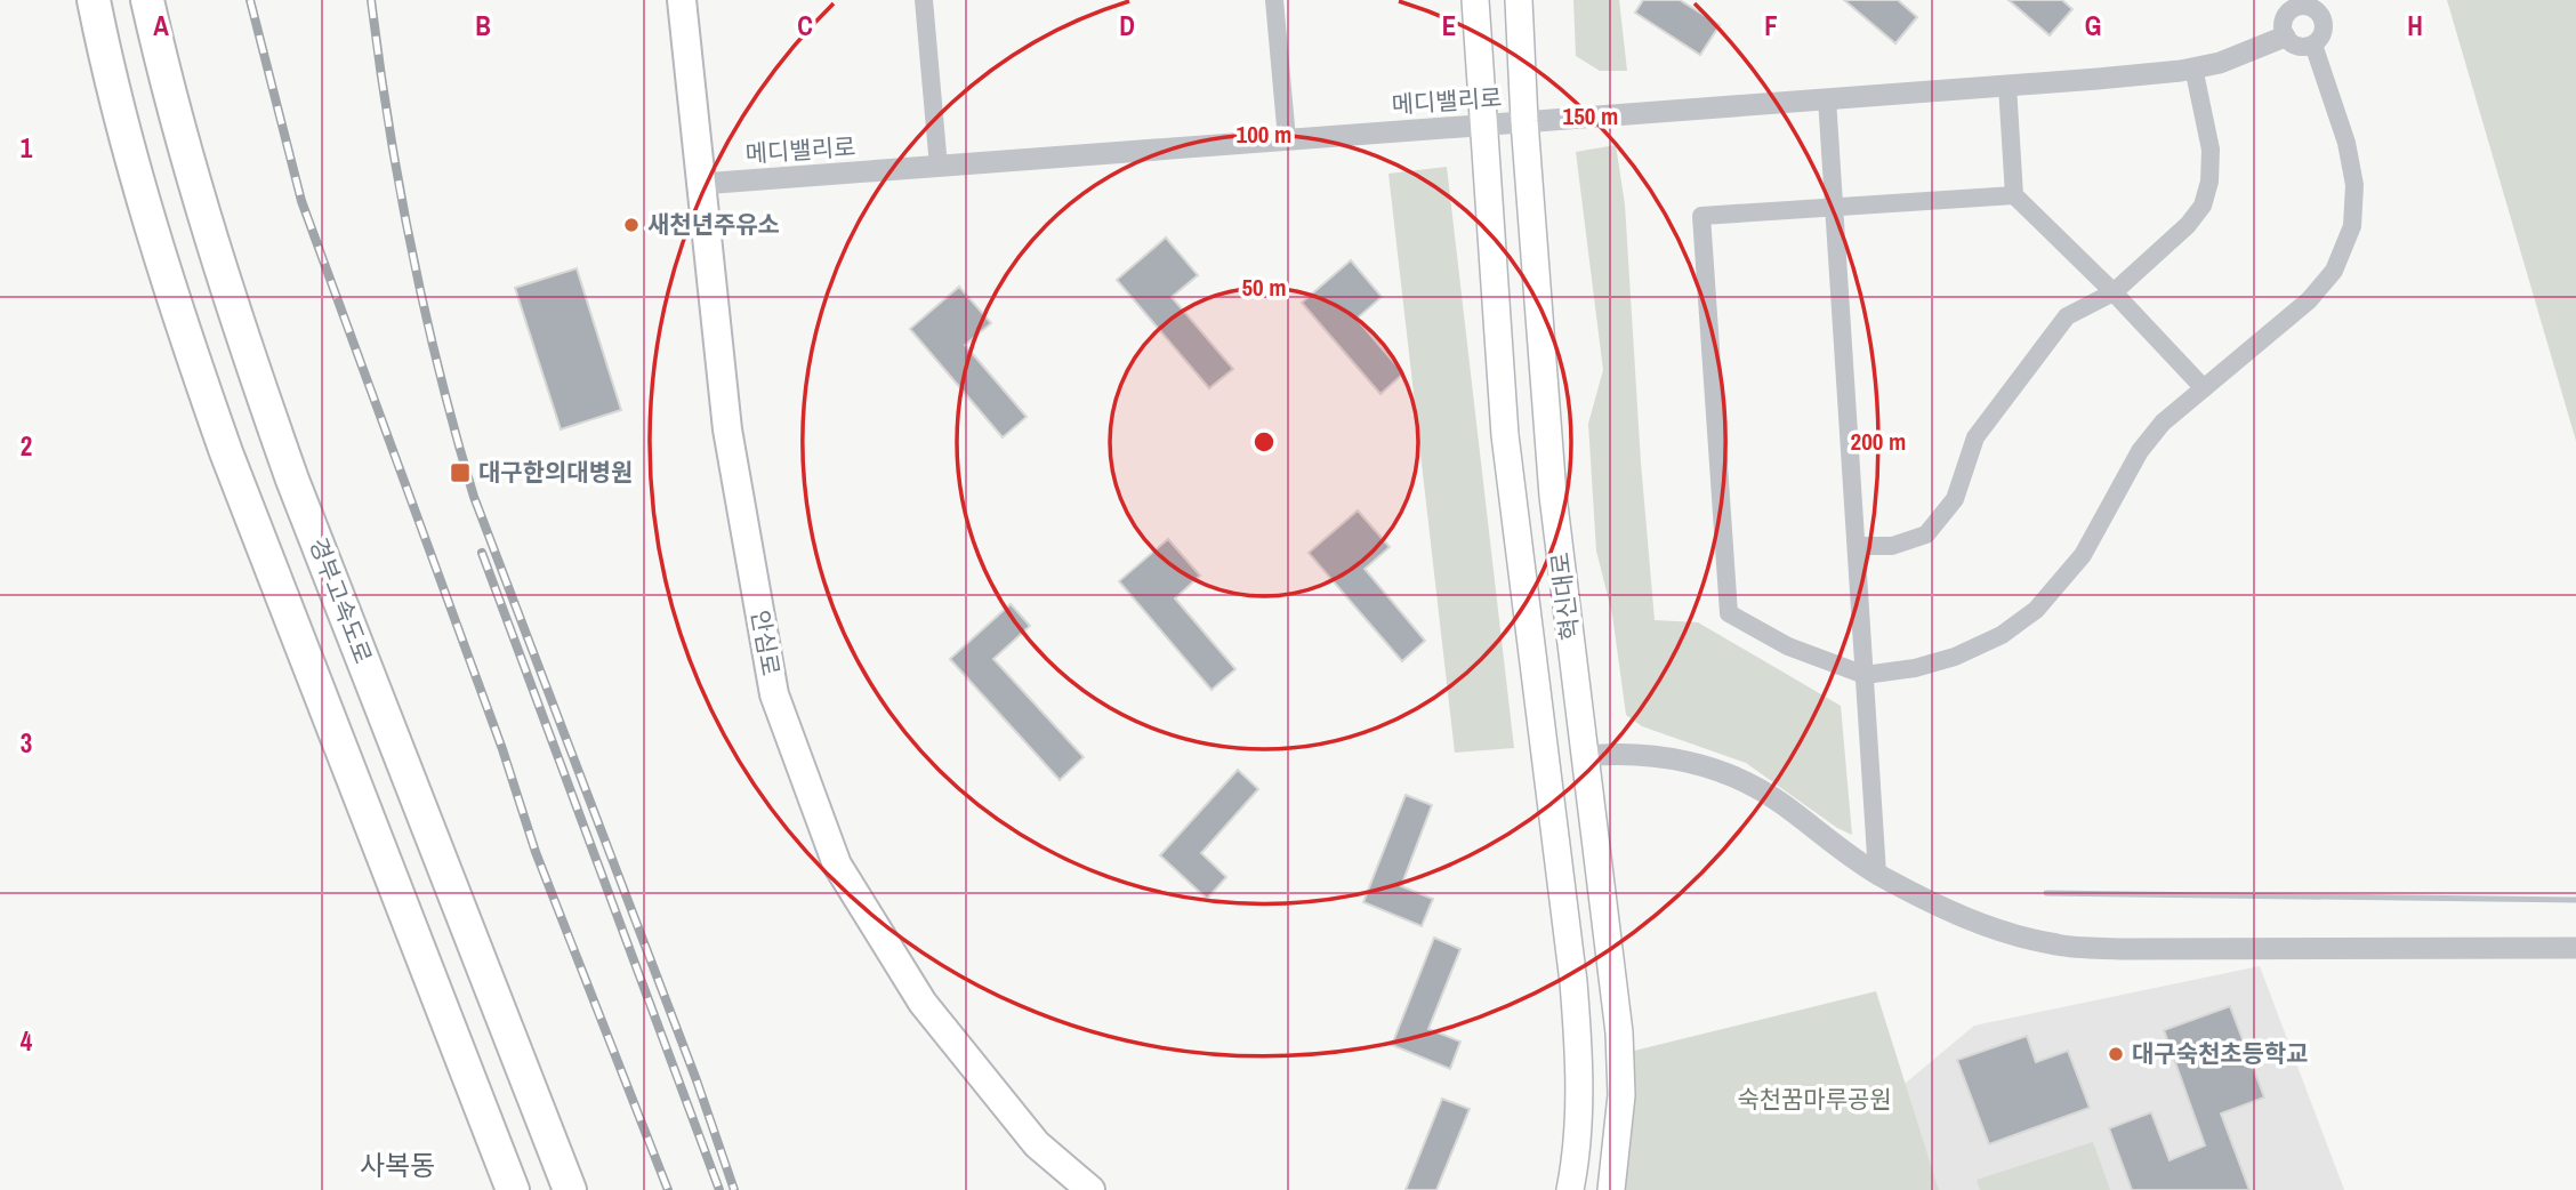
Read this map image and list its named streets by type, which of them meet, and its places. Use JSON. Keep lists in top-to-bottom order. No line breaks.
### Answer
{"streets":{"highway":["경부고속도로"],"main road":["혁신대로","안심로"],"street":["메디밸리로"]},"crossings":[["메디밸리로","혁신대로"],["메디밸리로","안심로"]],"districts":["사복동"],"parks":["숙천꿈마루공원"],"places":{"other":["새천년주유소","대구숙천초등학교"],"transit":["대구한의대병원"]},"grid":{"columns":["A","B","C","D","E","F","G","H"],"rows":["1","2","3","4"]},"rings":["150 m","100 m","50 m","200 m"]}
